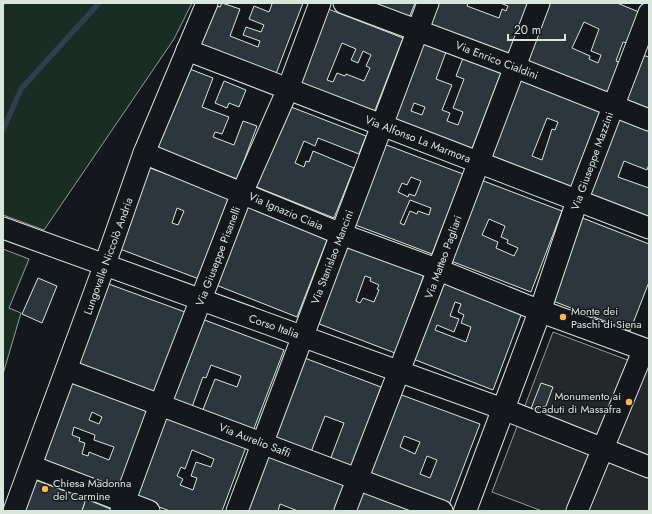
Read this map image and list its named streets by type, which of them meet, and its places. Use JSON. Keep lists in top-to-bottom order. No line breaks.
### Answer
{"streets":{"street":["Via Enrico Cialdini","Via Alfonso La Marmora","Via Giuseppe Mazzini","Via Ignazio Ciaia","Lungovalle Niccolò Andria","Via Giuseppe Pisanelli","Via Stanislao Mancini","Via Matteo Pagliari","Corso Italia","Via Aurelio Saffi"]},"crossings":[["Via Enrico Cialdini","Via Giuseppe Mazzini"],["Via Enrico Cialdini","Via Stanislao Mancini"],["Via Enrico Cialdini","Via Matteo Pagliari"],["Via Alfonso La Marmora","Via Giuseppe Mazzini"],["Via Alfonso La Marmora","Lungovalle Niccolò Andria"],["Via Alfonso La Marmora","Via Giuseppe Pisanelli"],["Via Alfonso La Marmora","Via Stanislao Mancini"],["Via Alfonso La Marmora","Via Matteo Pagliari"],["Via Giuseppe Mazzini","Via Ignazio Ciaia"],["Via Ignazio Ciaia","Lungovalle Niccolò Andria"],["Via Ignazio Ciaia","Via Giuseppe Pisanelli"],["Via Ignazio Ciaia","Via Stanislao Mancini"],["Via Ignazio Ciaia","Via Matteo Pagliari"],["Lungovalle Niccolò Andria","Corso Italia"],["Lungovalle Niccolò Andria","Via Aurelio Saffi"],["Via Giuseppe Pisanelli","Corso Italia"],["Via Giuseppe Pisanelli","Via Aurelio Saffi"],["Via Stanislao Mancini","Corso Italia"],["Via Stanislao Mancini","Via Aurelio Saffi"],["Via Matteo Pagliari","Corso Italia"],["Via Matteo Pagliari","Via Aurelio Saffi"]],"places":["Monte dei Paschi di Siena","Monumento ai Caduti di Massafra","Chiesa Madonna del Carmine"],"scale_bar":"20 m"}
